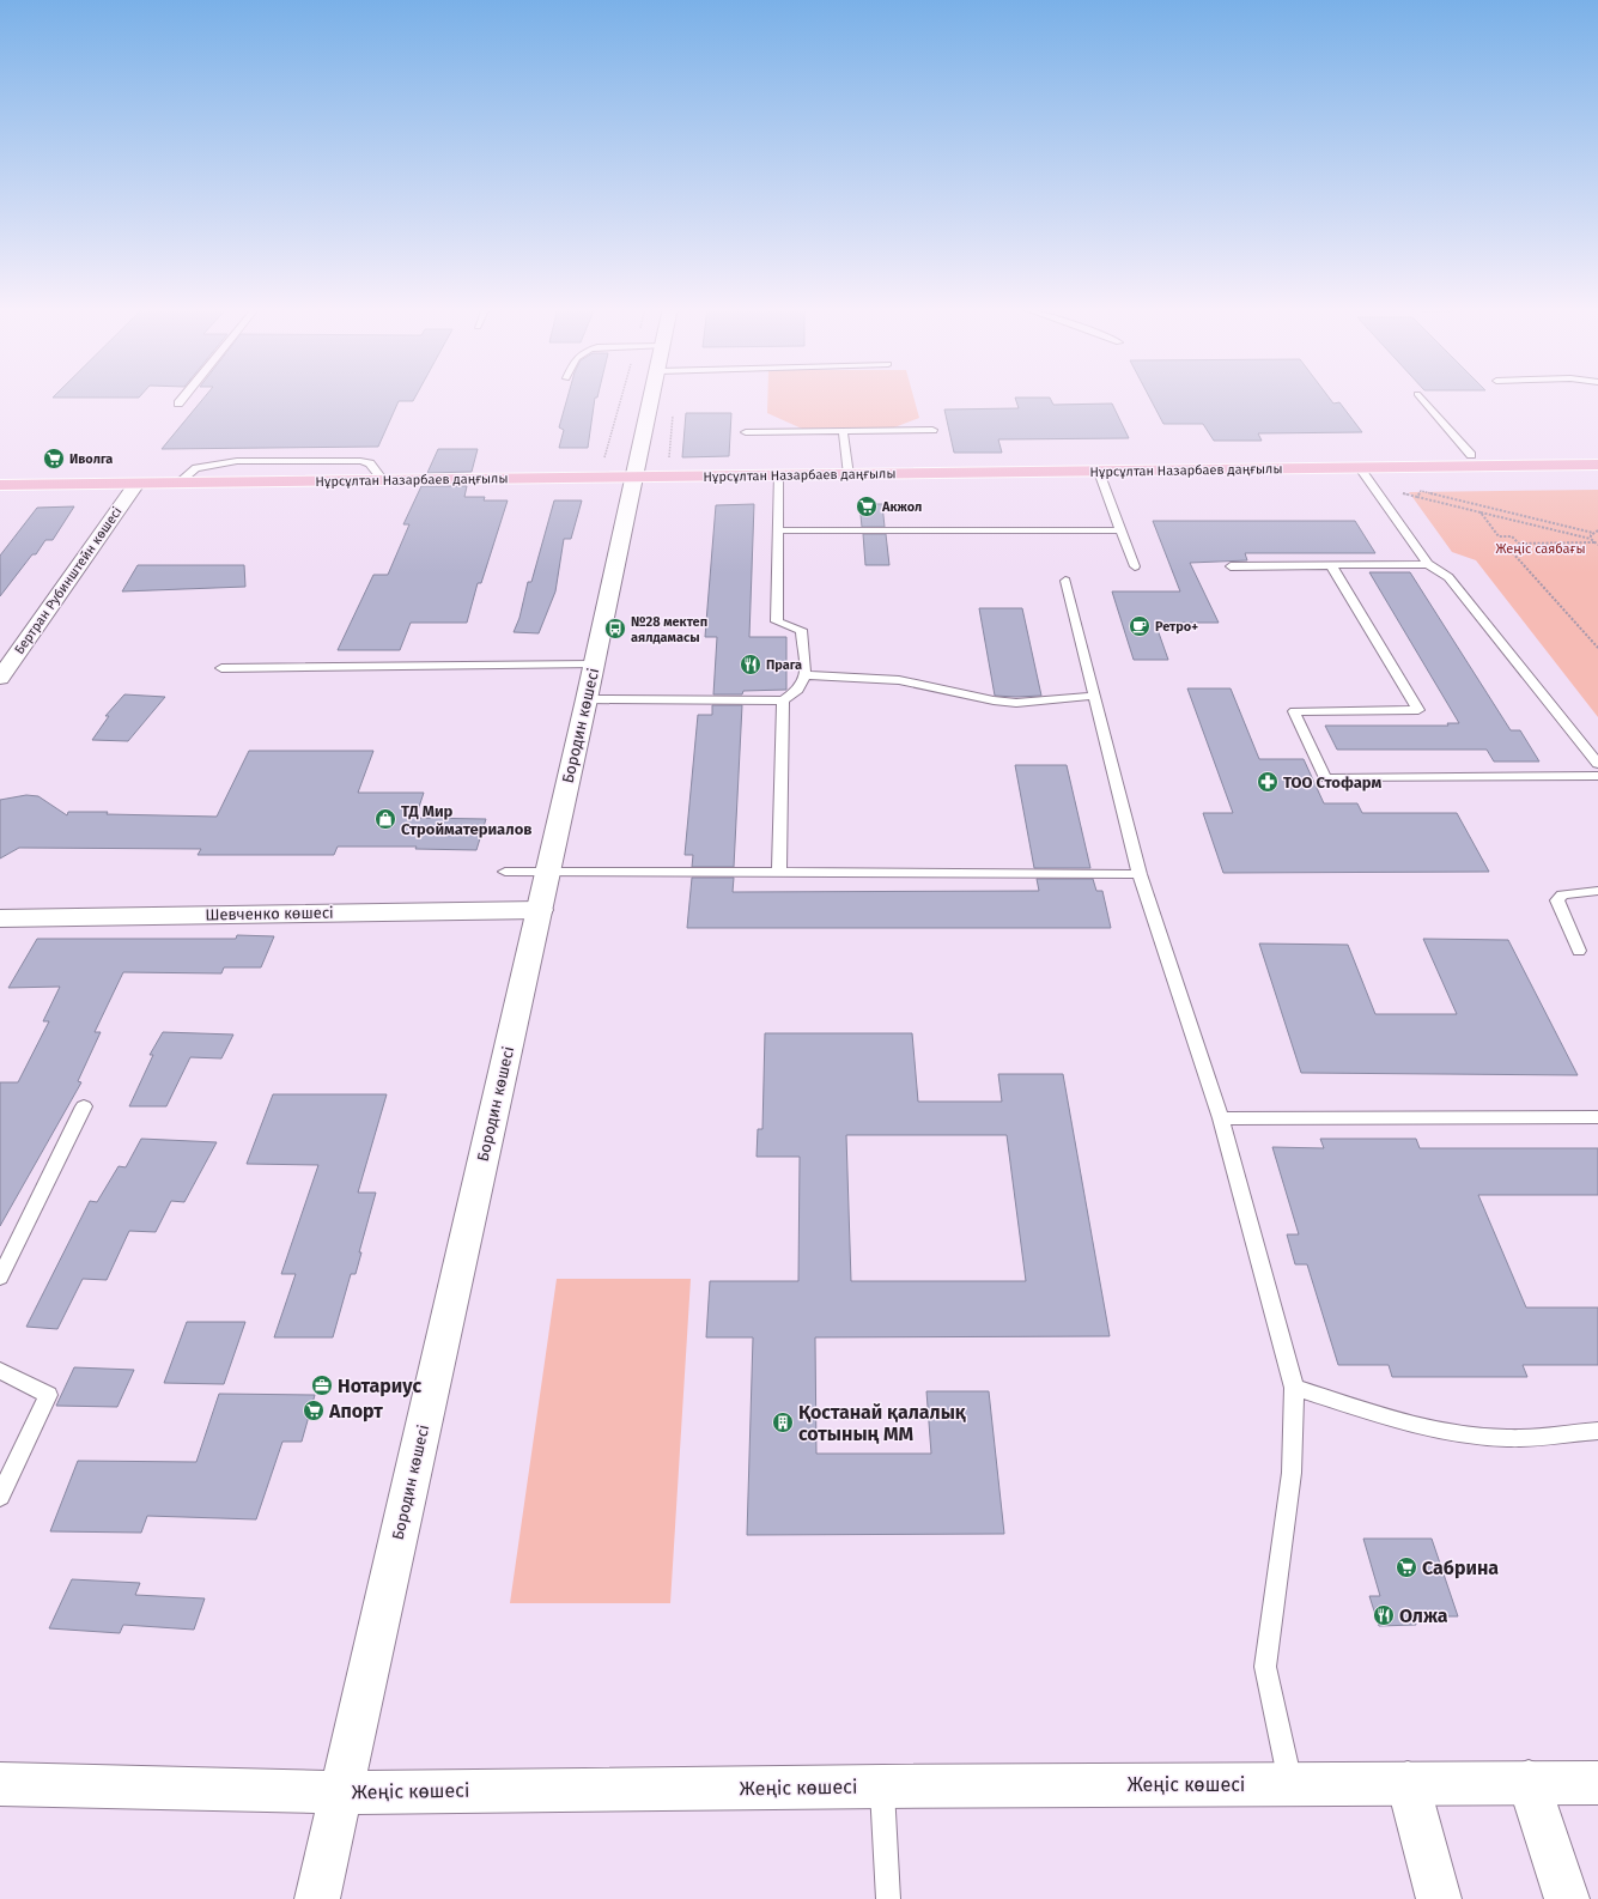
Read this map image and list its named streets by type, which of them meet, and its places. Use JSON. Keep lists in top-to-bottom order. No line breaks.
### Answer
{"streets":{"main road":["Нұрсұлтан Назарбаев даңғылы"],"street":["Бертран Рубинштейн көшесі","Бородин көшесі","Шевченко көшесі","Жеңіс көшесі"]},"crossings":[["Нұрсұлтан Назарбаев даңғылы","Бертран Рубинштейн көшесі"],["Нұрсұлтан Назарбаев даңғылы","Бородин көшесі"],["Бородин көшесі","Шевченко көшесі"],["Бородин көшесі","Жеңіс көшесі"]],"parks":["Жеңіс саябағы"],"places":{"supermarket":["Иволга","Акжол","Апорт","Сабрина"],"cafe":["Ретро+"],"bus stop":["№28 мектеп аялдамасы"],"restaurant":["Прага","Олжа"],"pharmacy":["ТОО Стофарм"],"shop":["ТД Мир Стройматериалов"],"office":["Нотариус"],"building":["Қостанай қалалық сотының ММ"]}}
